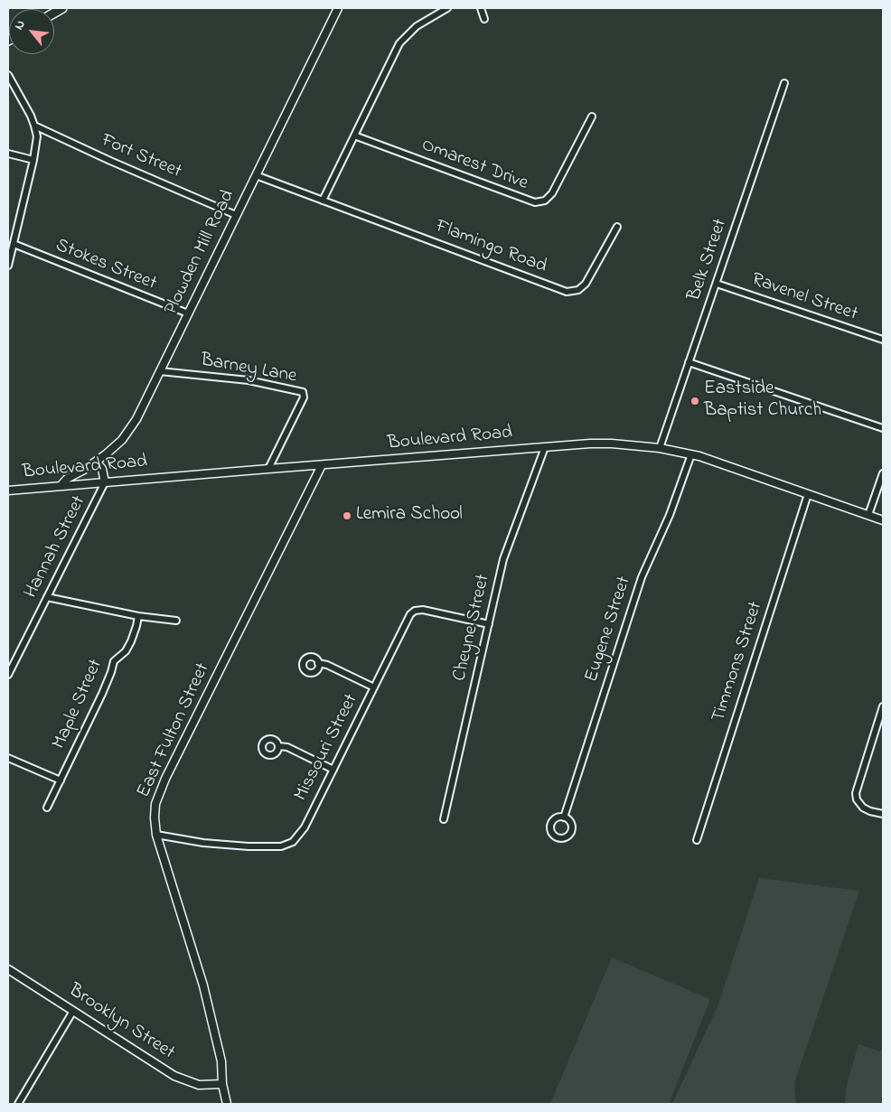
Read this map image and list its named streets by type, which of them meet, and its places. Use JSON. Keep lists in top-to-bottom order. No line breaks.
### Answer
{"streets":{"street":["Fort Street","Omarest Drive","Flamingo Road","Plowden Mill Road","Belk Street","Stokes Street","Ravenel Street","Barney Lane","Boulevard Road","Hannah Street","Cheyne Street","Eugene Street","Timmons Street","Maple Street","East Fulton Street","Missouri Street","Brooklyn Street"]},"crossings":[["Fort Street","Plowden Mill Road"],["Flamingo Road","Plowden Mill Road"],["Plowden Mill Road","Stokes Street"],["Plowden Mill Road","Barney Lane"],["Plowden Mill Road","Boulevard Road"],["Belk Street","Ravenel Street"],["Belk Street","Boulevard Road"],["Barney Lane","Boulevard Road"],["Boulevard Road","Hannah Street"],["Boulevard Road","Cheyne Street"],["Boulevard Road","Eugene Street"],["Boulevard Road","Timmons Street"],["Boulevard Road","East Fulton Street"],["Cheyne Street","Missouri Street"],["East Fulton Street","Missouri Street"],["East Fulton Street","Brooklyn Street"]],"places":["Eastside Baptist Church","Lemira School"],"north":"top left"}
